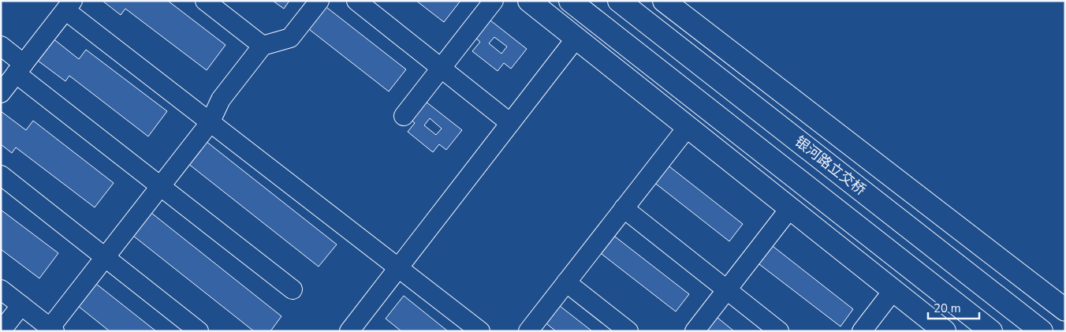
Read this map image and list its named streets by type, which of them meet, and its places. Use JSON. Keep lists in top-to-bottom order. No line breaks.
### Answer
{"streets":{"main road":["银河路立交桥"]},"scale_bar":"20 m"}
